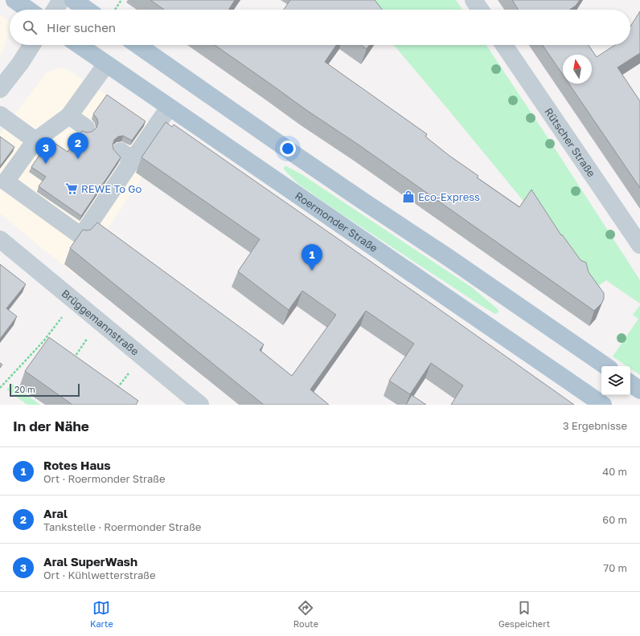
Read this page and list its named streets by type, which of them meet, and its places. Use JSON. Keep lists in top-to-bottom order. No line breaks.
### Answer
{"streets":{"main road":["Roermonder Straße"],"street":["Rütscher Straße","Brüggemannstraße"]},"places":{"supermarket":["REWE To Go"],"shop":["Eco-Express"]},"scale_bar":"20 m","north":"top","page":{"search":"Hier suchen","pins":["2","3","1"],"scale":"20 m","heading":["In der Nähe","3 Ergebnisse"],"list":[{"mark":"1","name":"Rotes Haus","note":"Ort · Roermonder Straße","value":"40 m"},{"mark":"2","name":"Aral","note":"Tankstelle · Roermonder Straße","value":"60 m"},{"mark":"3","name":"Aral SuperWash","note":"Ort · Kühlwetterstraße","value":"70 m"}],"nav":["Karte","Route","Gespeichert"]}}
